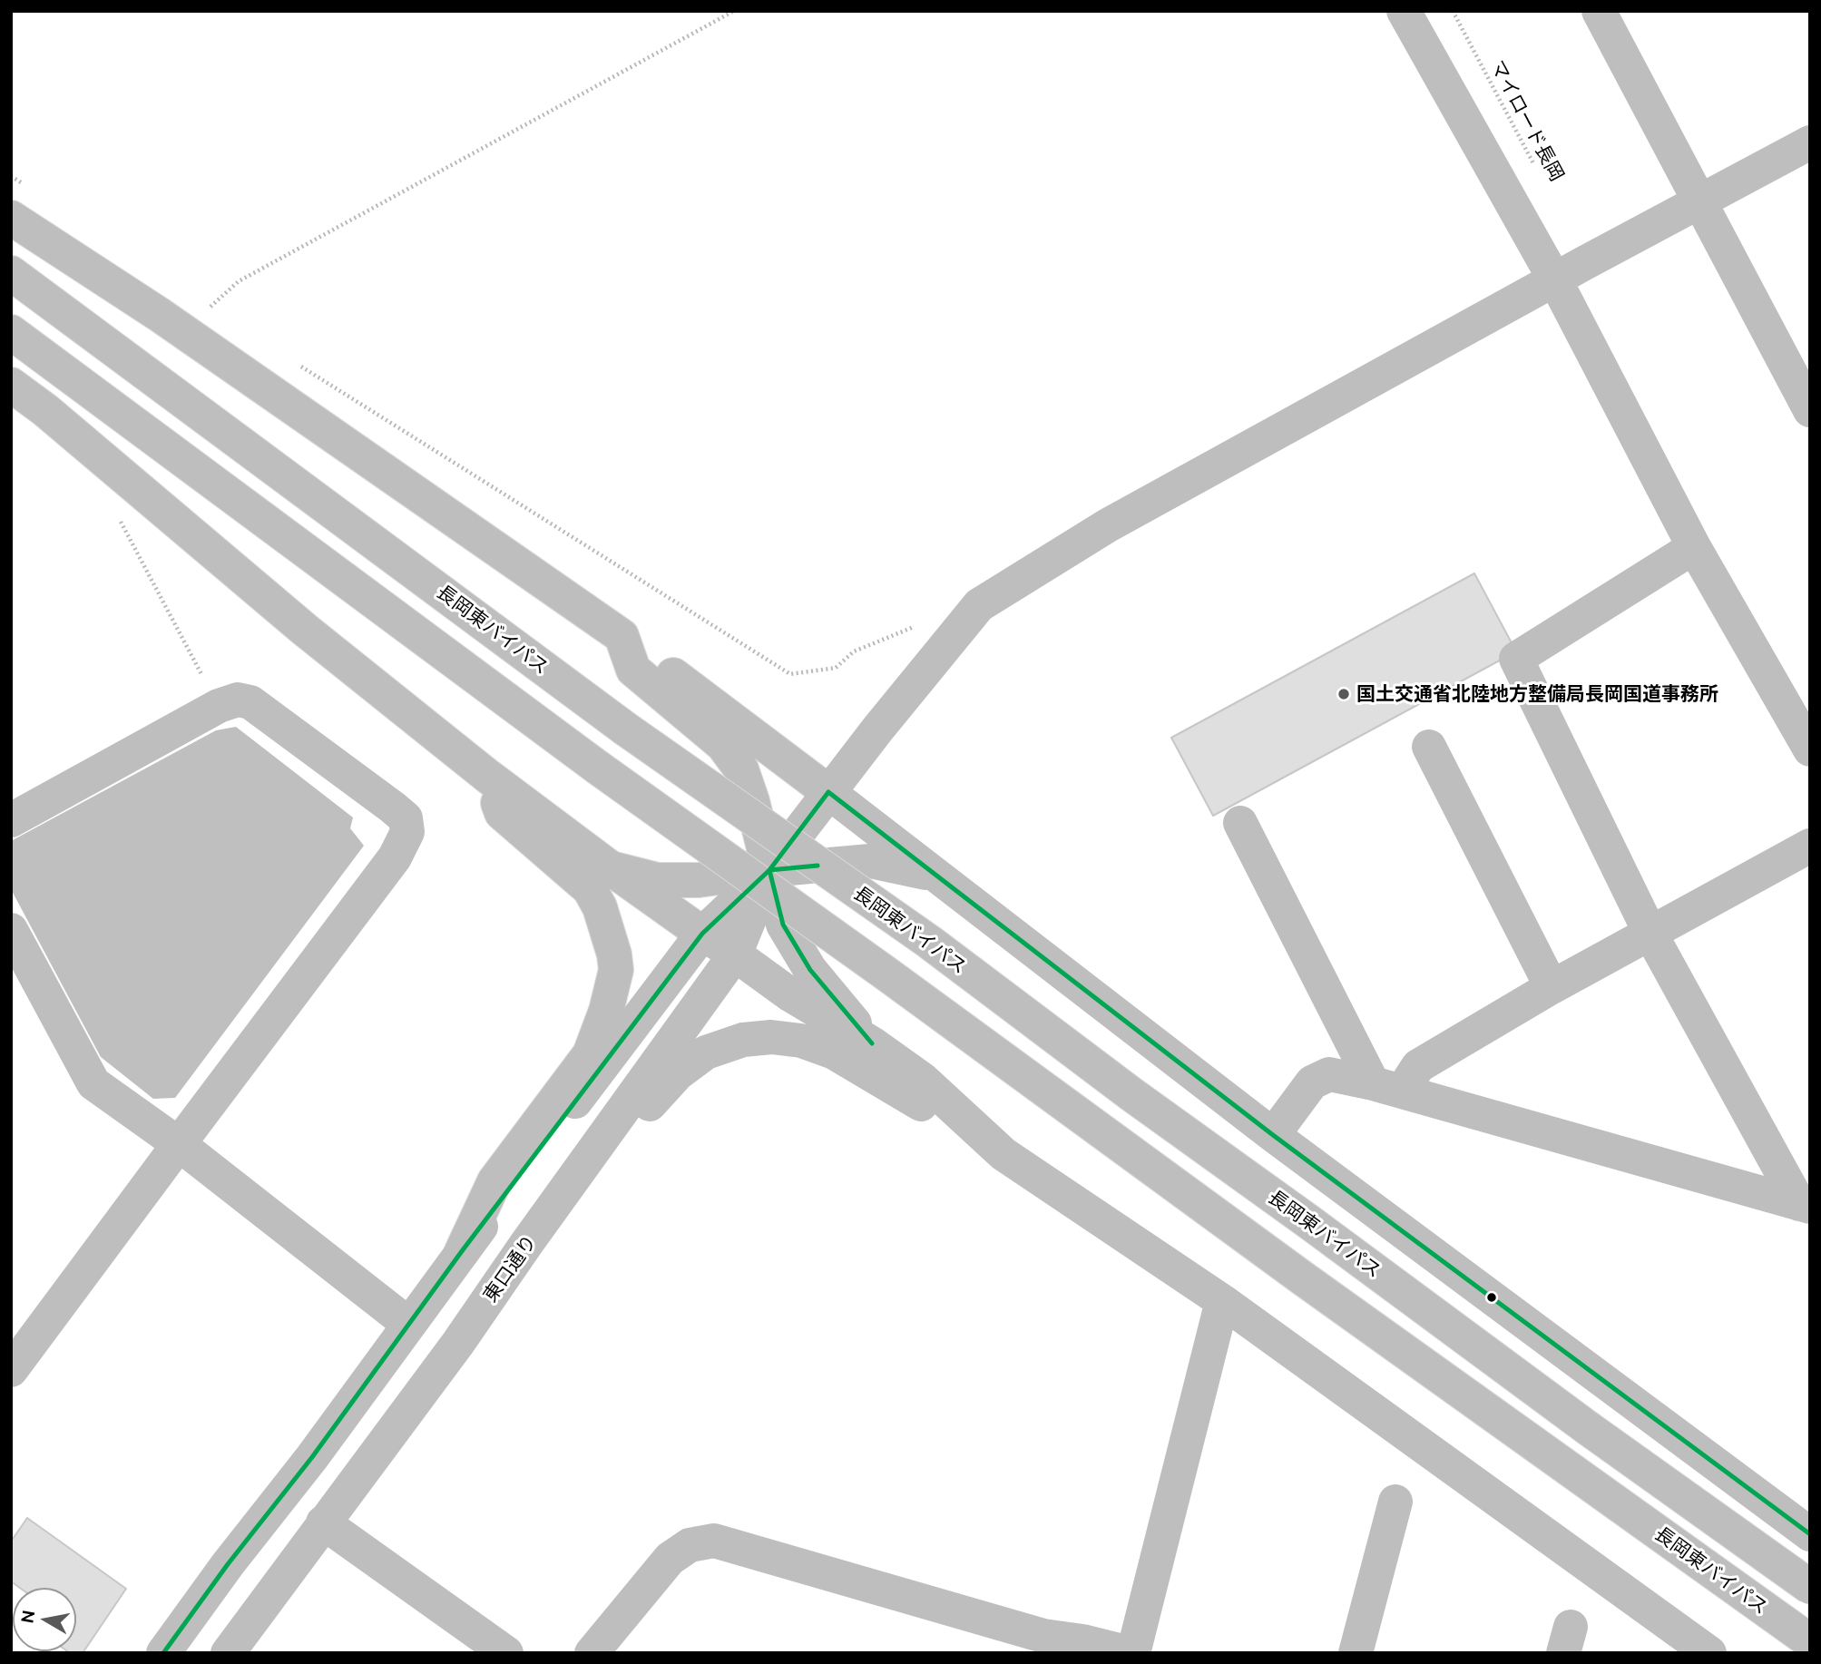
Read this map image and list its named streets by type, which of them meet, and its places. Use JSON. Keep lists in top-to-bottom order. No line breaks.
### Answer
{"streets":{"main road":["長岡東バイパス","東口通り"],"path":["マイロード長岡"]},"places":["国土交通省北陸地方整備局長岡国道事務所"],"north":"left"}
